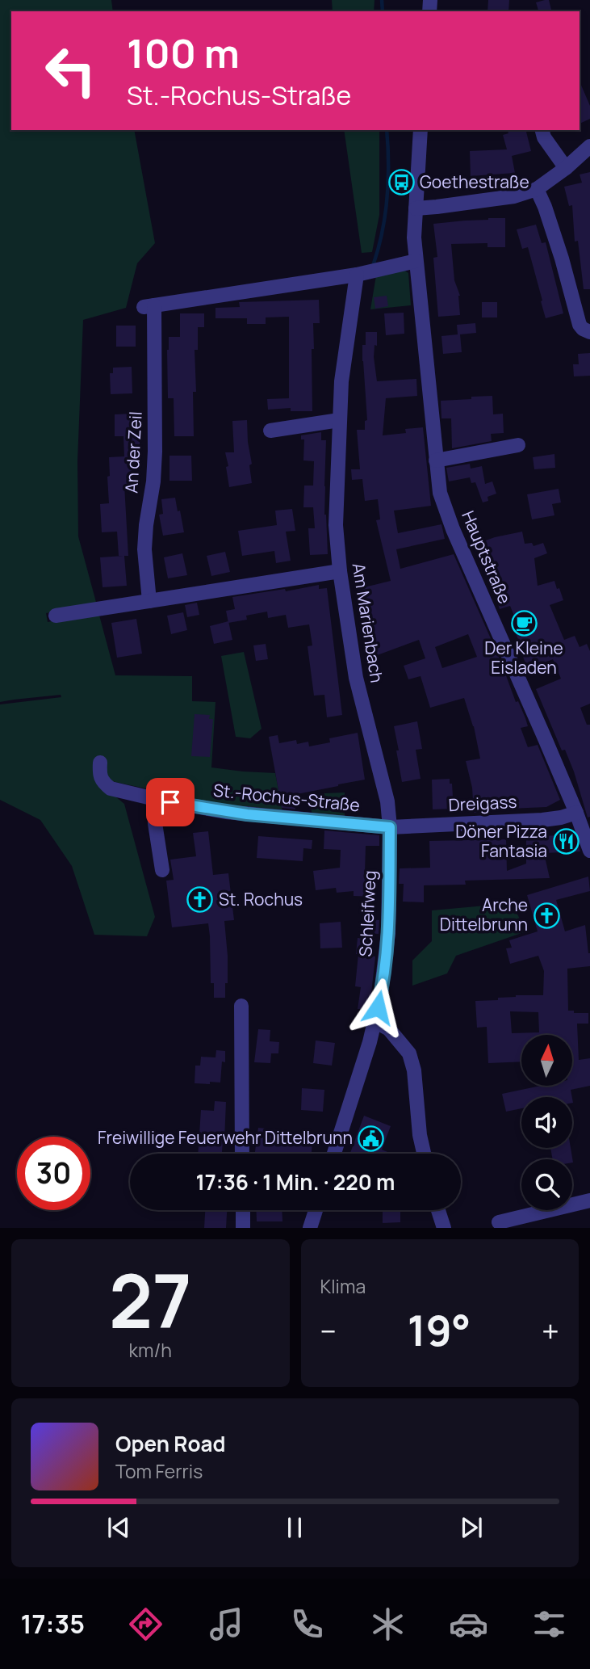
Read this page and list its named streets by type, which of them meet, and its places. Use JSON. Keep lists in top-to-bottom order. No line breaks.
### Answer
{"streets":{"street":["An der Zeil","Hauptstraße","Am Marienbach","St.-Rochus-Straße","Dreigass","Schleifweg"]},"crossings":[["An der Zeil","Hauptstraße"],["An der Zeil","Am Marienbach"],["Hauptstraße","Dreigass"],["Am Marienbach","St.-Rochus-Straße"],["Am Marienbach","Dreigass"],["Am Marienbach","Schleifweg"],["St.-Rochus-Straße","Dreigass"],["St.-Rochus-Straße","Schleifweg"],["Dreigass","Schleifweg"]],"places":{"bus stop":["Goethestraße"],"cafe":["Der Kleine Eisladen"],"restaurant":["Döner Pizza Fantasia"],"church":["St. Rochus","Arche Dittelbrunn"],"public building":["Freiwillige Feuerwehr Dittelbrunn"]},"north":"top","page":{"turn":["100 m","St.-Rochus-Straße"],"limit":"30","trip":"17:36 · 1 Min. · 220 m","tile":[["27","km/h"],"Klima"],"heat":["−","19°","+"],"song":["Open Road","Tom Ferris"],"tabs":"17:35"}}
